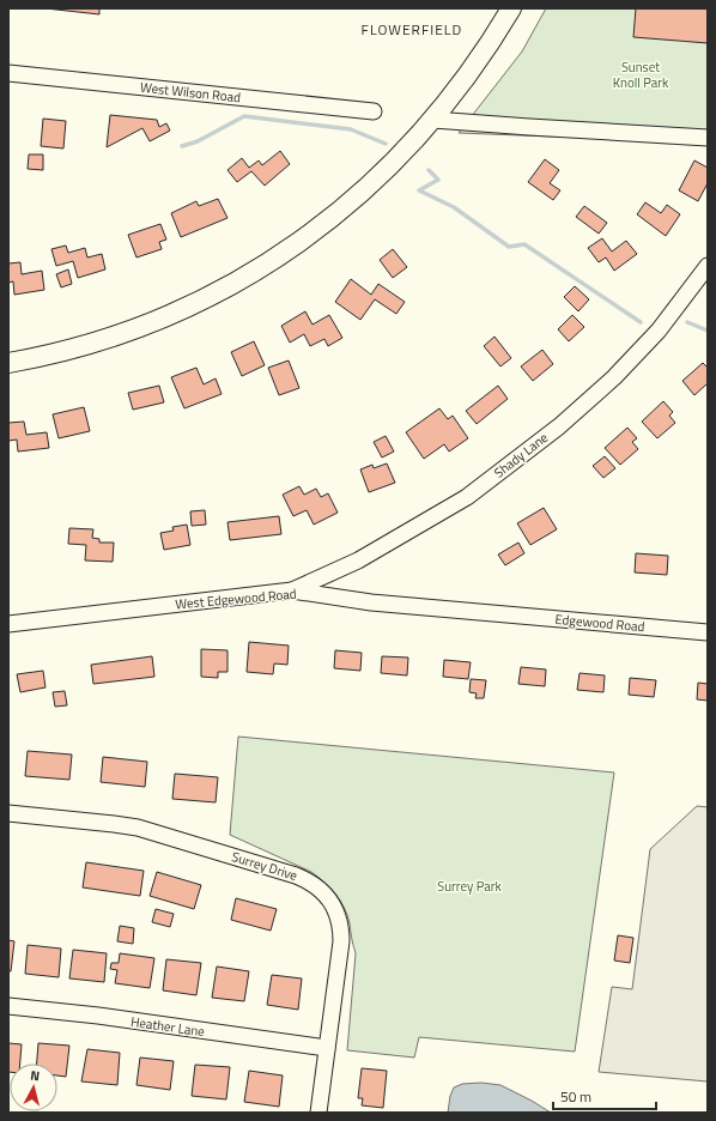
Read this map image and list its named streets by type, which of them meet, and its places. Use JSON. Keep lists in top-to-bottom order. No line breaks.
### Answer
{"streets":{"street":["West Wilson Road","Shady Lane","West Edgewood Road","Edgewood Road","Surrey Drive","Heather Lane"]},"crossings":[["Shady Lane","West Edgewood Road"],["West Edgewood Road","Edgewood Road"],["Surrey Drive","Heather Lane"]],"districts":["FLOWERFIELD"],"parks":["Sunset Knoll Park","Surrey Park"],"scale_bar":"50 m","north":"top"}
